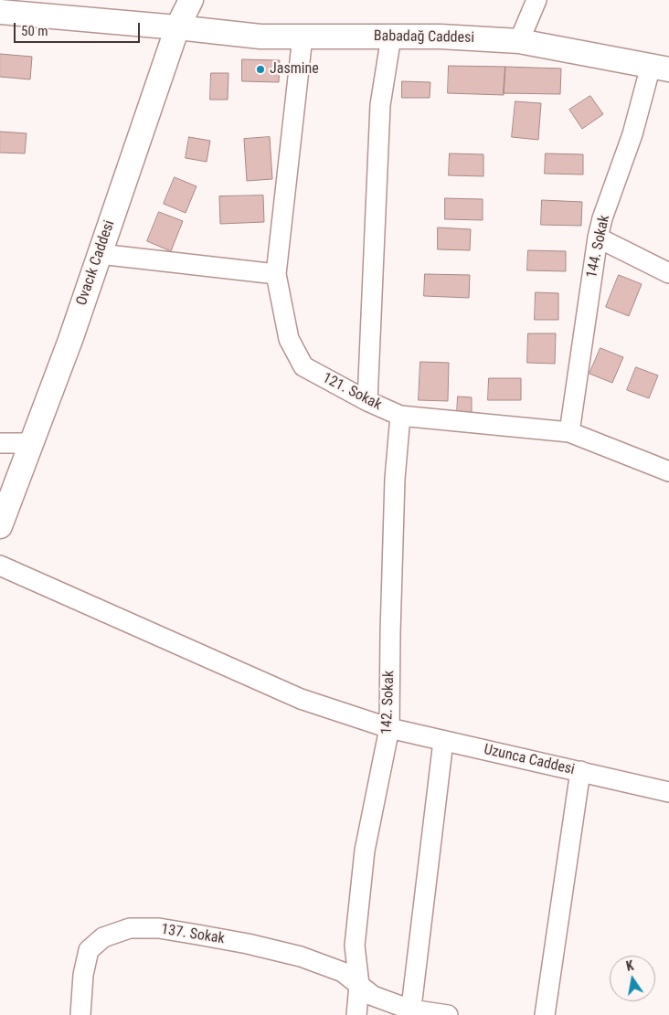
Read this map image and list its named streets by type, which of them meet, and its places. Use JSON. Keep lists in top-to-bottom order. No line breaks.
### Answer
{"streets":{"main road":["Babadağ Caddesi","Ovacık Caddesi"],"street":["144. Sokak","121. Sokak","142. Sokak","Uzunca Caddesi","137. Sokak"]},"crossings":[["Babadağ Caddesi","144. Sokak"],["Babadağ Caddesi","Ovacık Caddesi"],["Babadağ Caddesi","121. Sokak"],["144. Sokak","121. Sokak"],["121. Sokak","142. Sokak"],["142. Sokak","Uzunca Caddesi"],["142. Sokak","137. Sokak"]],"places":["Jasmine"],"scale_bar":"50 m","north":"top"}
